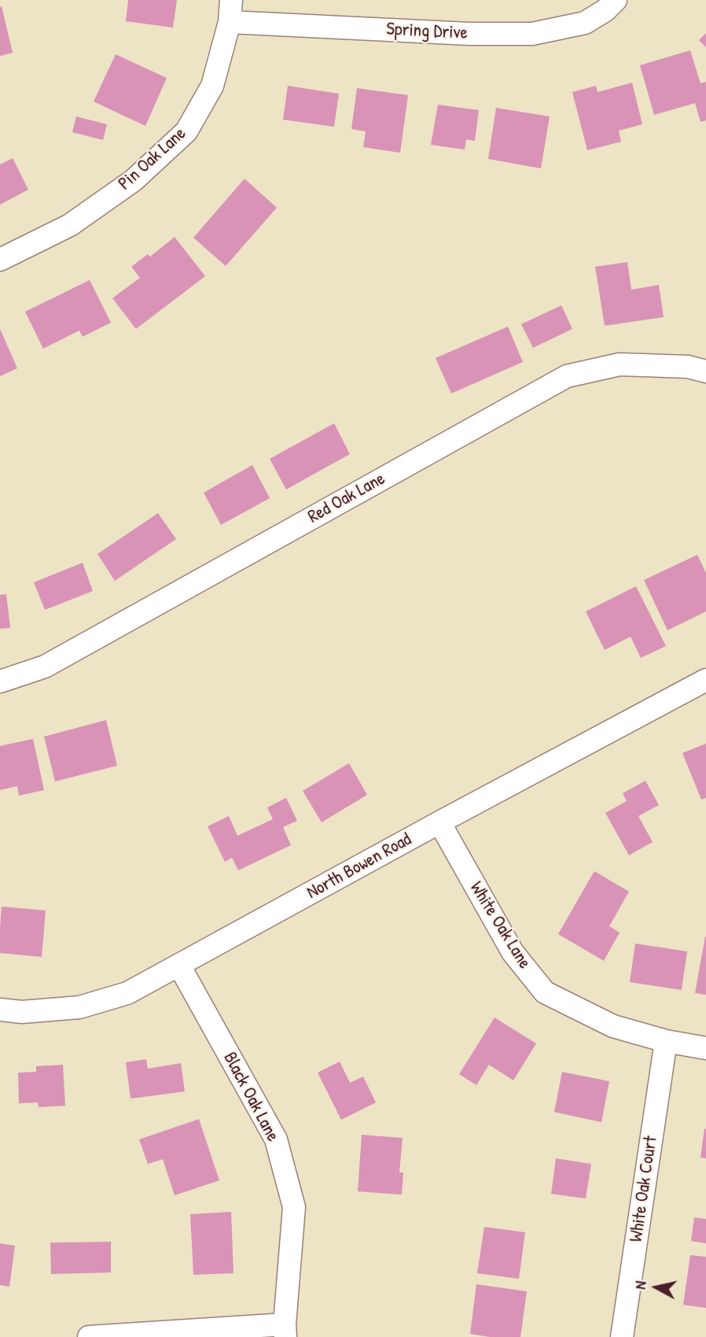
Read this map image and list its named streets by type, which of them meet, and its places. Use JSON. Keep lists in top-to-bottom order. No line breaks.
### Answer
{"streets":{"street":["Spring Drive","Pin Oak Lane","Red Oak Lane","North Bowen Road","White Oak Lane","Black Oak Lane","White Oak Court"]},"crossings":[["Spring Drive","Pin Oak Lane"],["North Bowen Road","White Oak Lane"],["North Bowen Road","Black Oak Lane"],["White Oak Lane","White Oak Court"]],"north":"left"}
